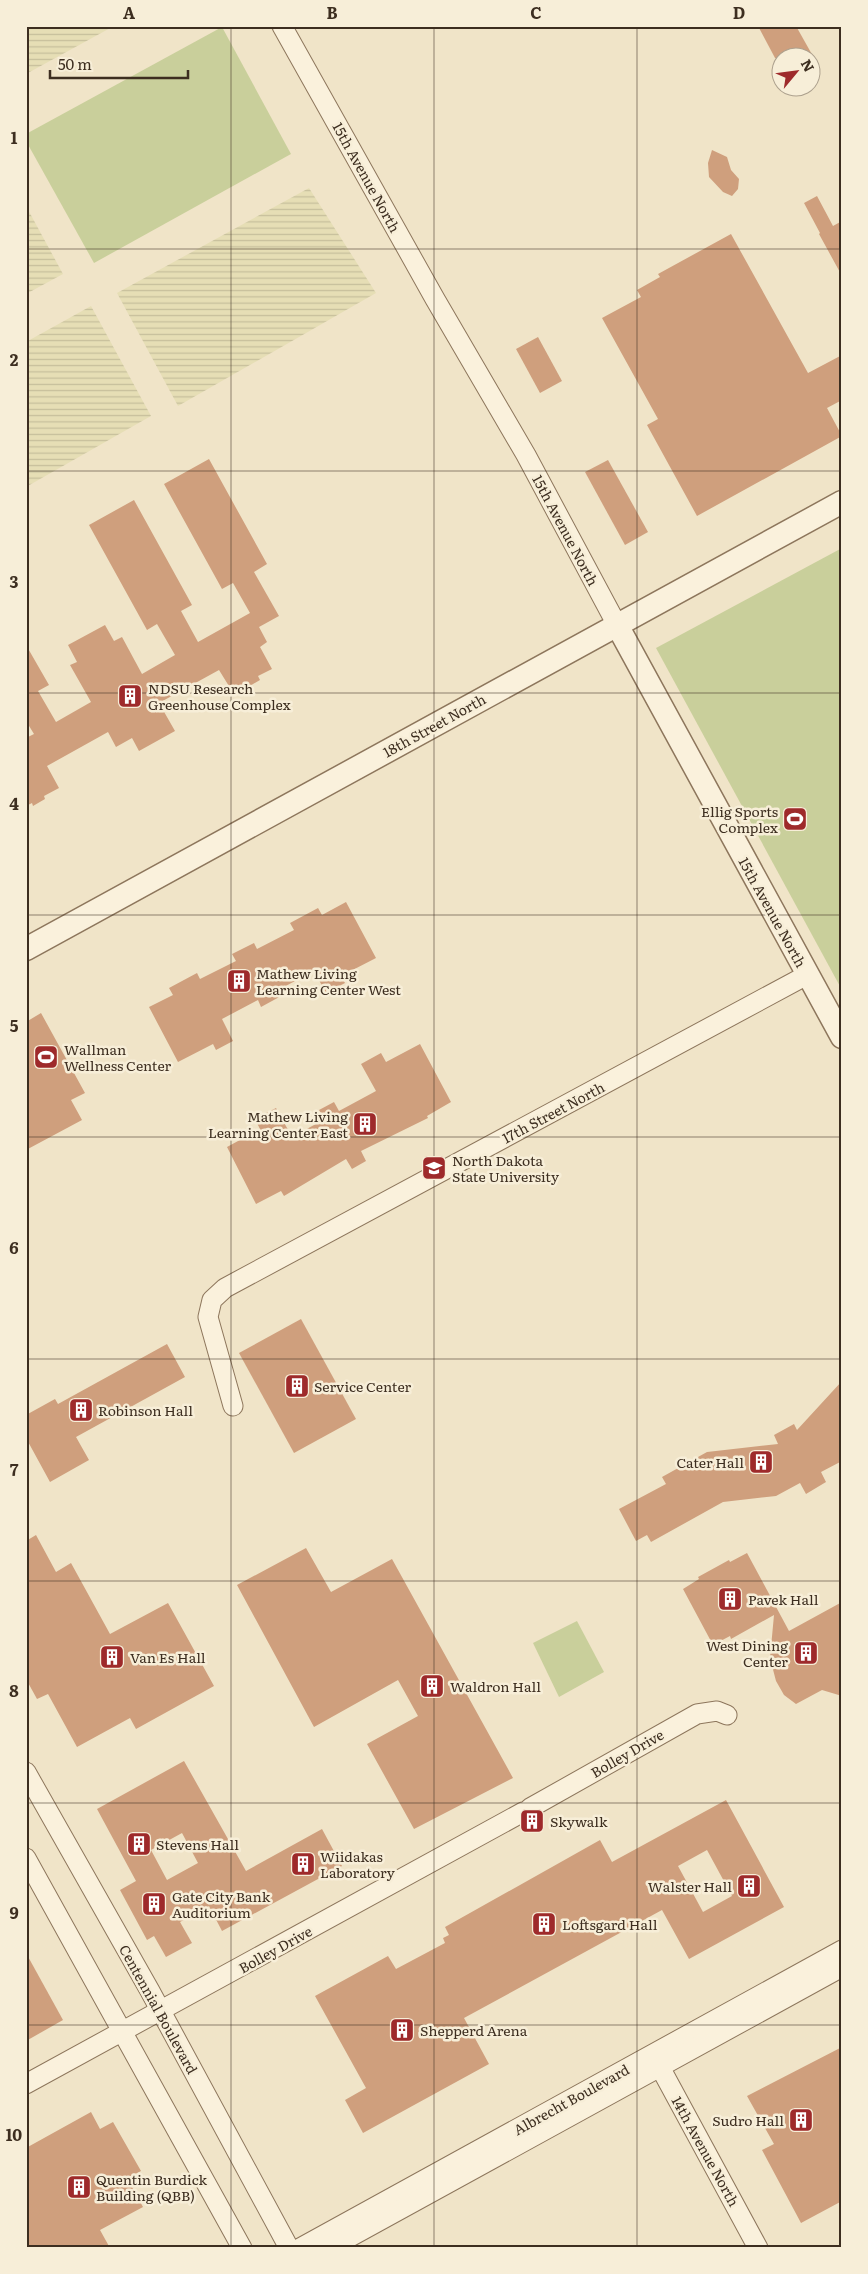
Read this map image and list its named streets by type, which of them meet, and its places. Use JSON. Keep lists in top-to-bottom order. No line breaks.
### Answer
{"streets":{"street":["15th Avenue North","18th Street North","17th Street North","Bolley Drive","Centennial Boulevard","Albrecht Boulevard","14th Avenue North"]},"crossings":[["15th Avenue North","18th Street North"],["15th Avenue North","17th Street North"],["Bolley Drive","Centennial Boulevard"],["Albrecht Boulevard","14th Avenue North"]],"places":{"building":["NDSU Research Greenhouse Complex","Mathew Living Learning Center West","Mathew Living Learning Center East","Service Center","Robinson Hall","Cater Hall","Pavek Hall","West Dining Center","Van Es Hall","Waldron Hall","Skywalk","Stevens Hall","Wiidakas Laboratory","Walster Hall","Gate City Bank Auditorium","Loftsgard Hall","Shepperd Arena","Sudro Hall","Quentin Burdick Building (QBB)"],"sports":["Ellig Sports Complex","Wallman Wellness Center"],"school or university":["North Dakota State University"]},"scale_bar":"50 m","north":"top right","grid":{"columns":["A","B","C","D"],"rows":["1","2","3","4","5","6","7","8","9","10"]}}
